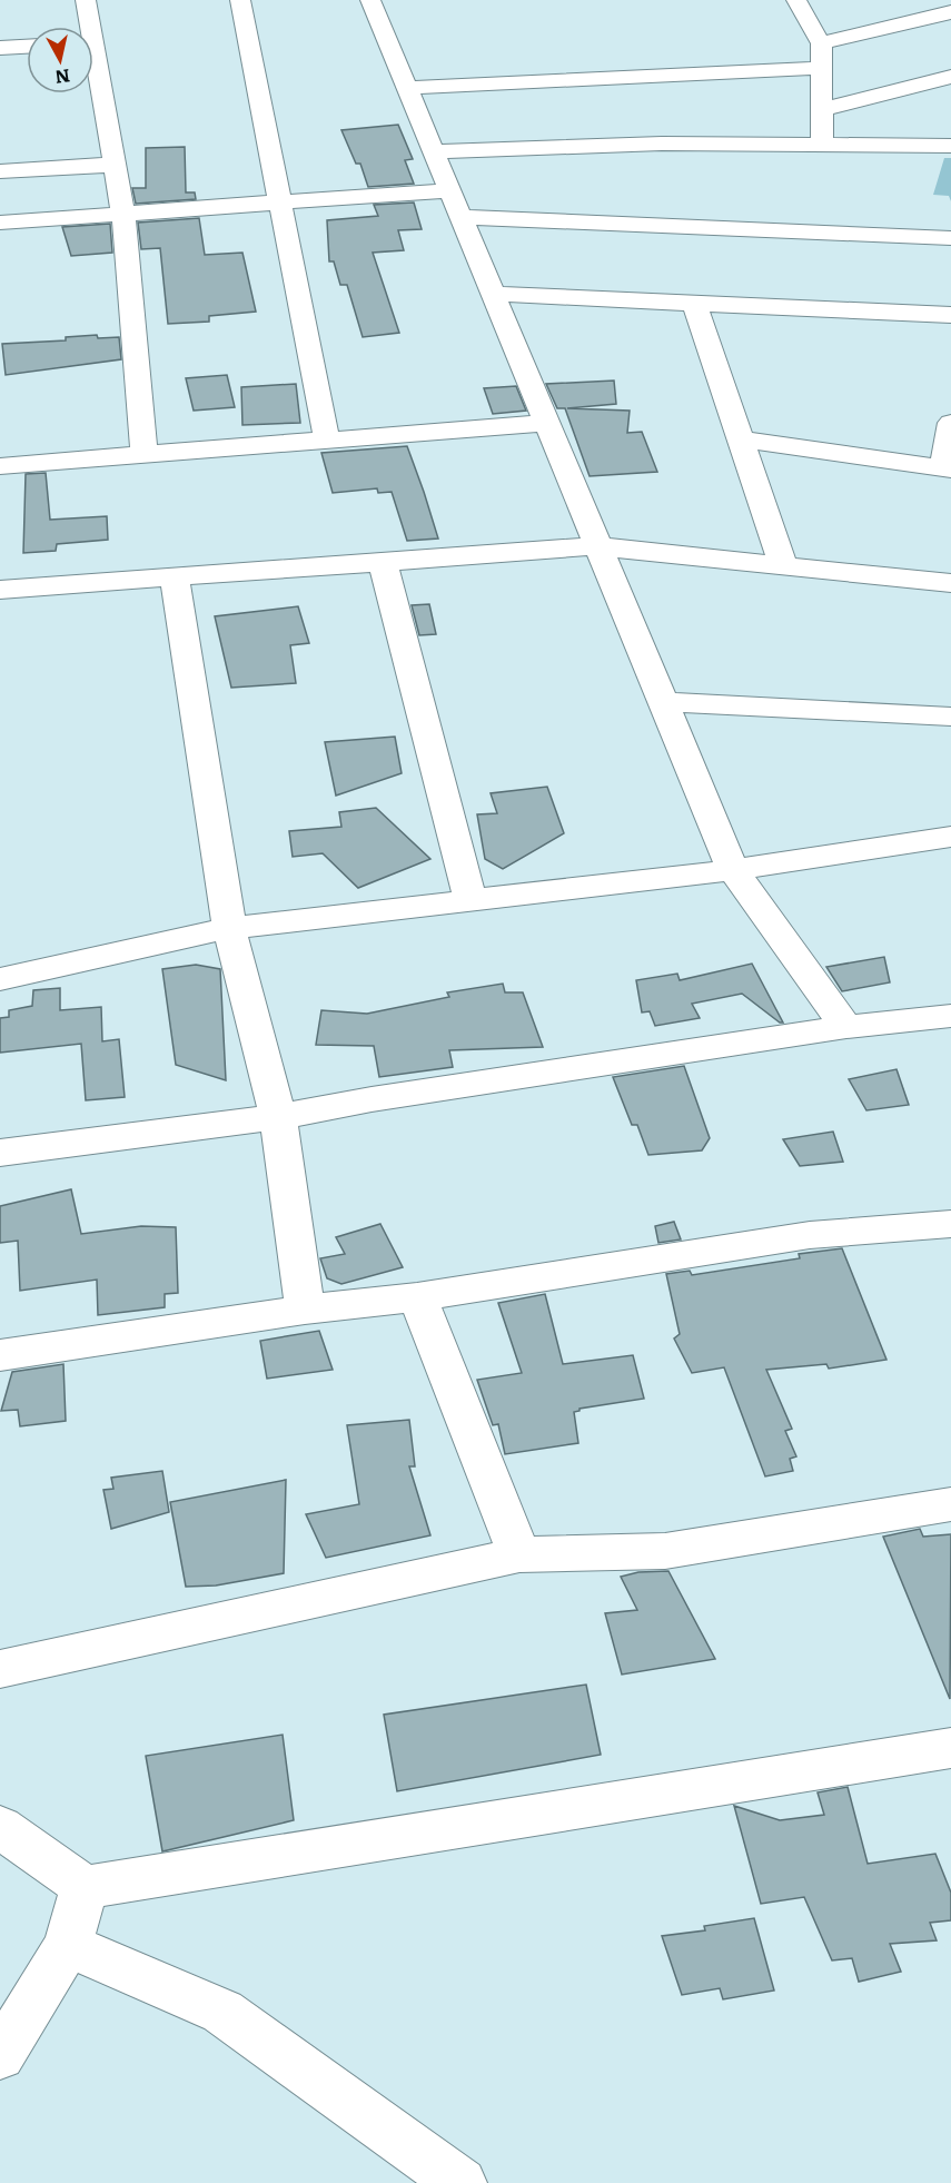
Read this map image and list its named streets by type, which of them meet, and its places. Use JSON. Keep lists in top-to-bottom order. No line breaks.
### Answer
{"north":"bottom"}
